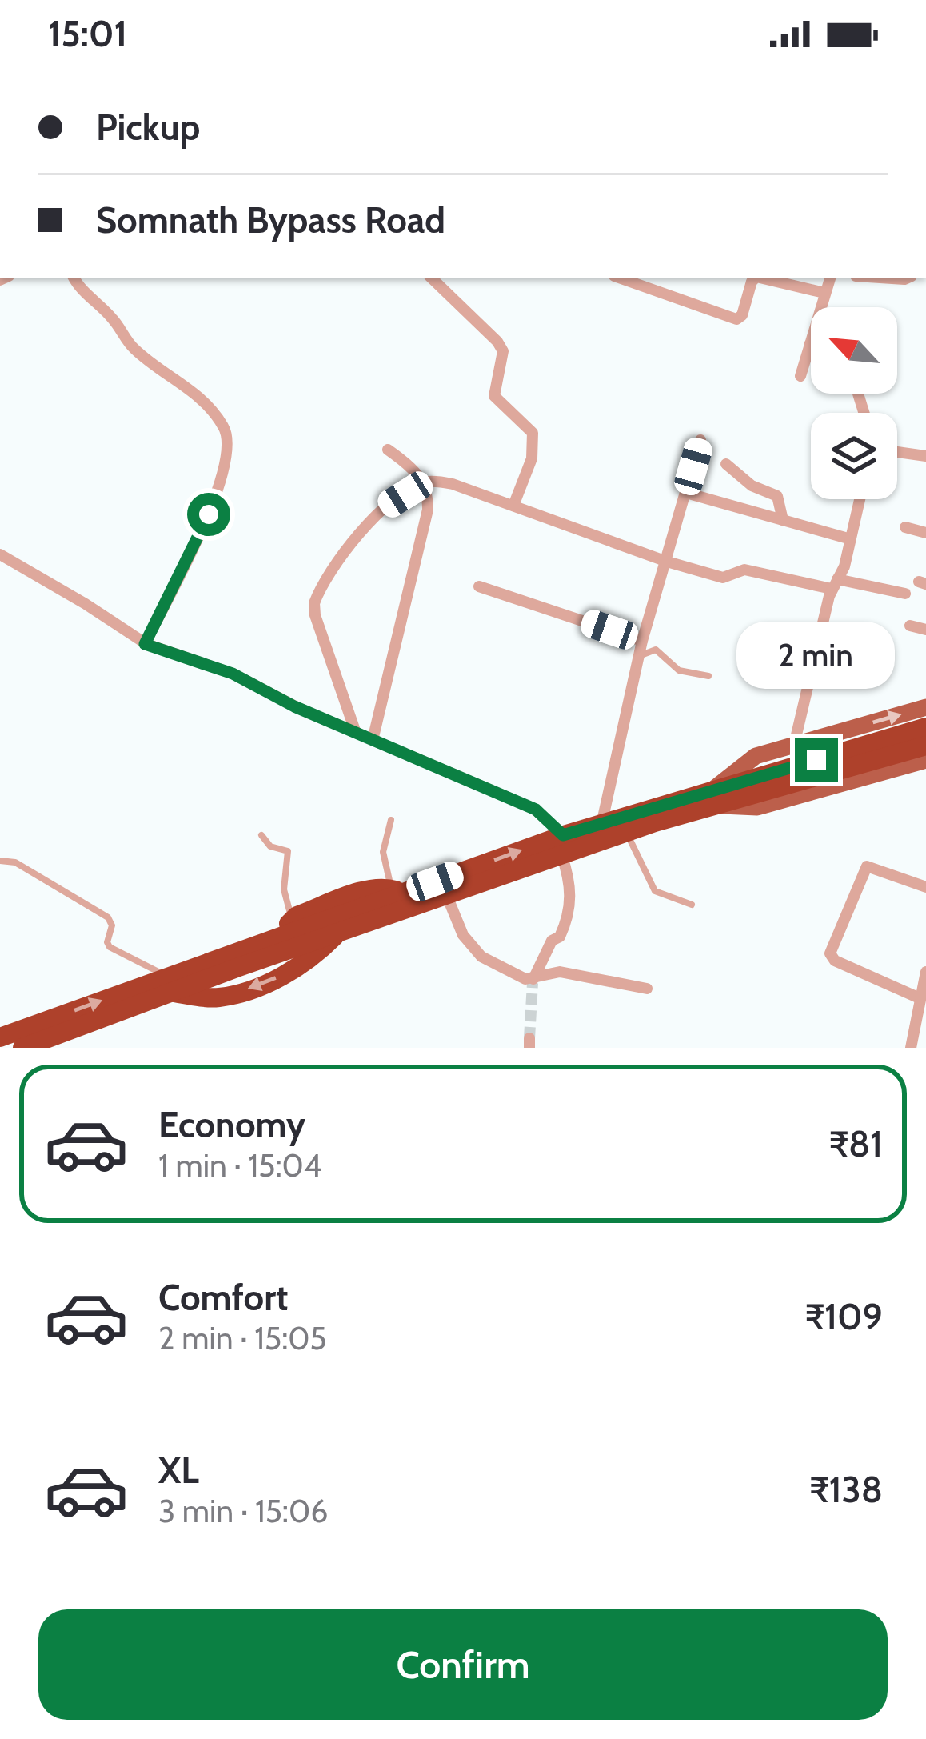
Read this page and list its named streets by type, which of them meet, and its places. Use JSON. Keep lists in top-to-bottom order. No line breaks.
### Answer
{"north":"top left","page":{"status":"15:01","banner":["Pickup","Somnath Bypass Road"],"bubble":"2 min","list":[{"name":"Economy","note":"1 min · 15:04","value":"₹81"},{"name":"Comfort","note":"2 min · 15:05","value":"₹109"},{"name":"XL","note":"3 min · 15:06","value":"₹138"}],"buttons":"Confirm"}}
